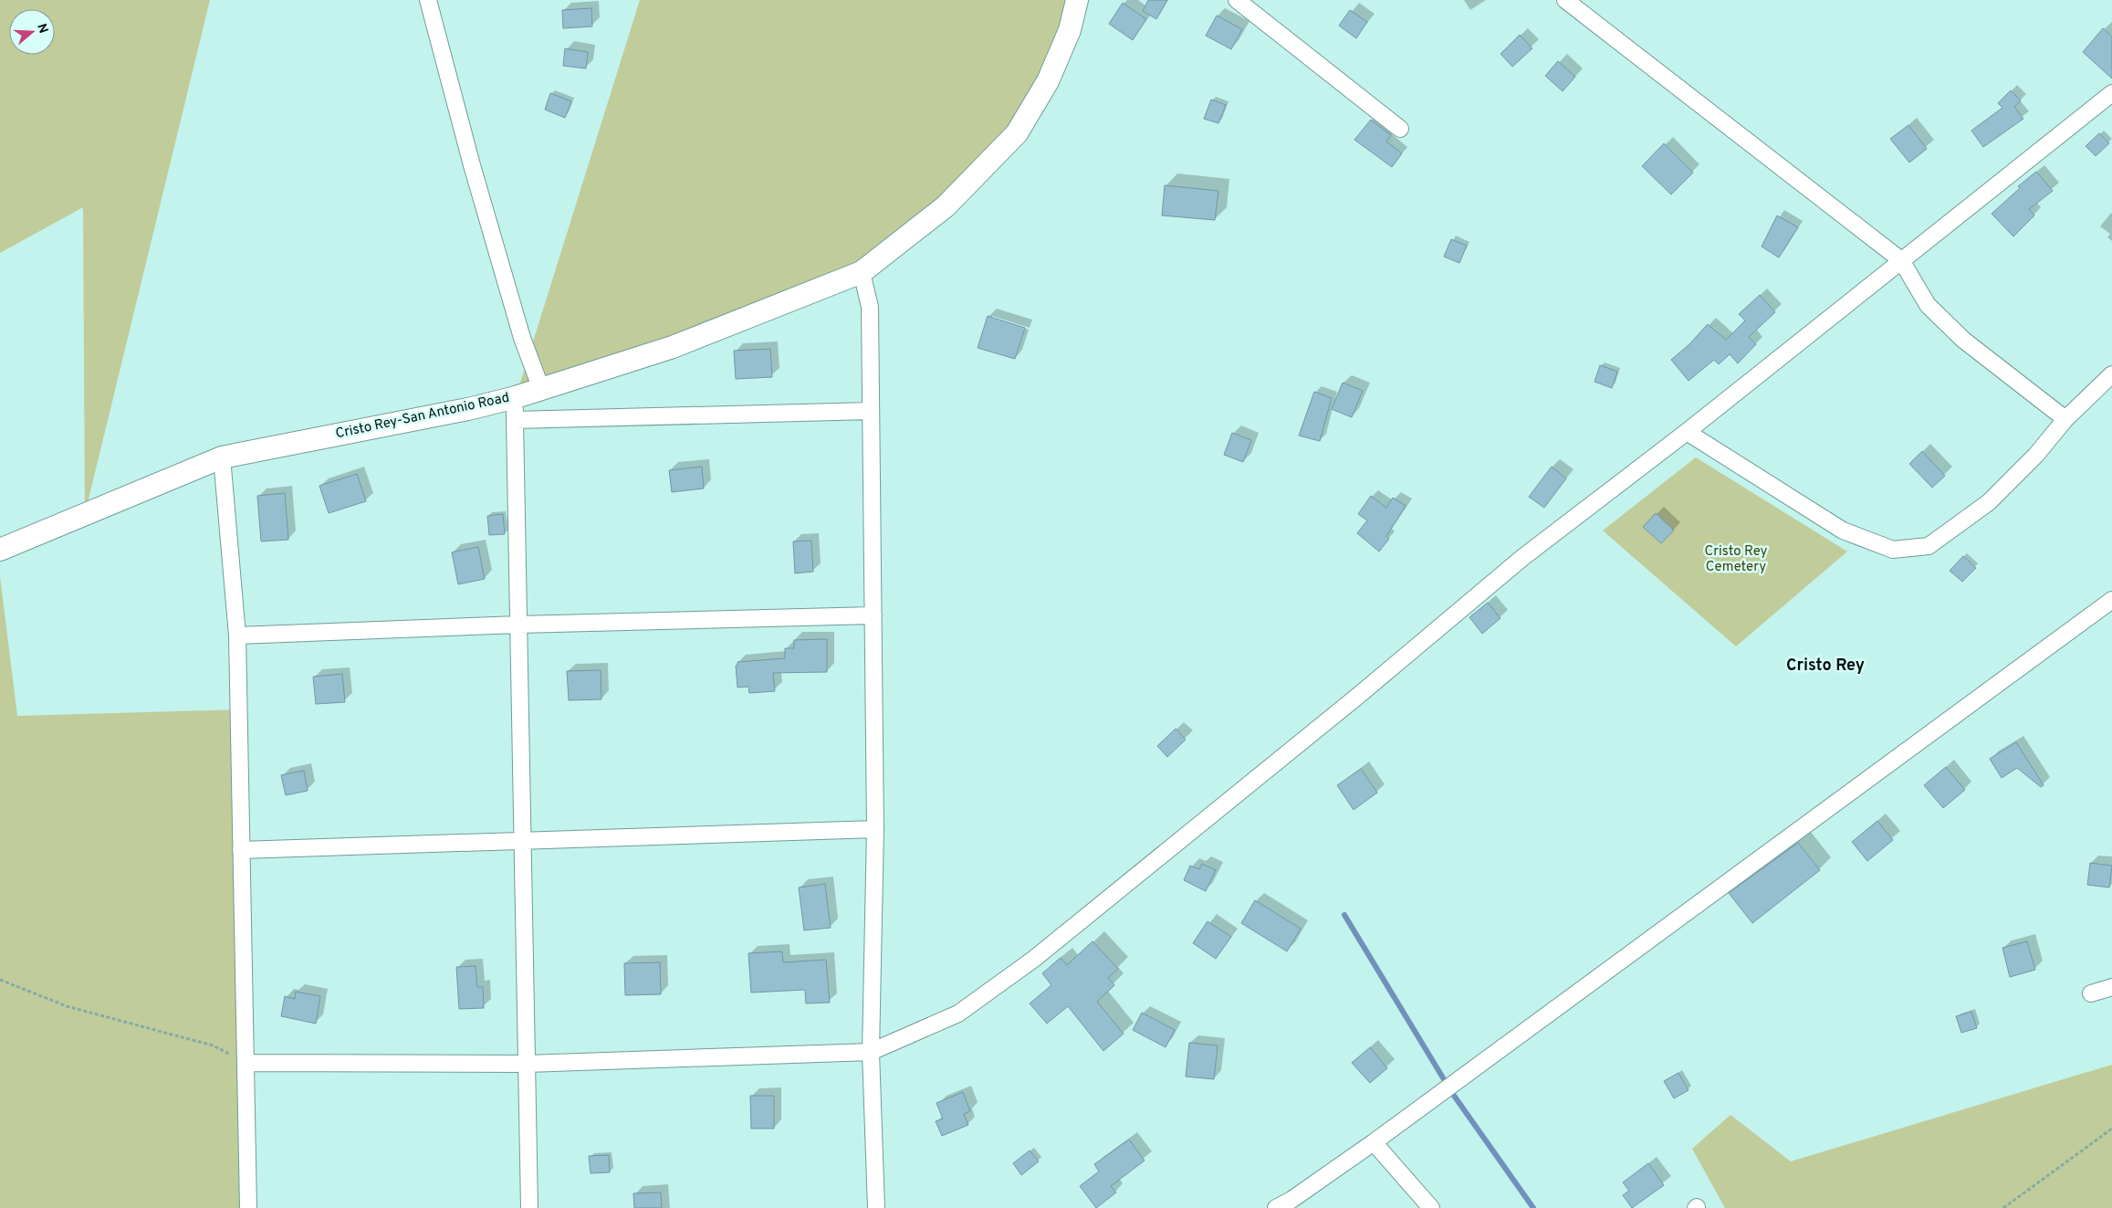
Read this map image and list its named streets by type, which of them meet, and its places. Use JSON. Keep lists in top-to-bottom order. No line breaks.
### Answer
{"streets":{"main road":["Cristo Rey-San Antonio Road"]},"districts":["Cristo Rey"],"parks":["Cristo Rey Cemetery"],"north":"right"}
